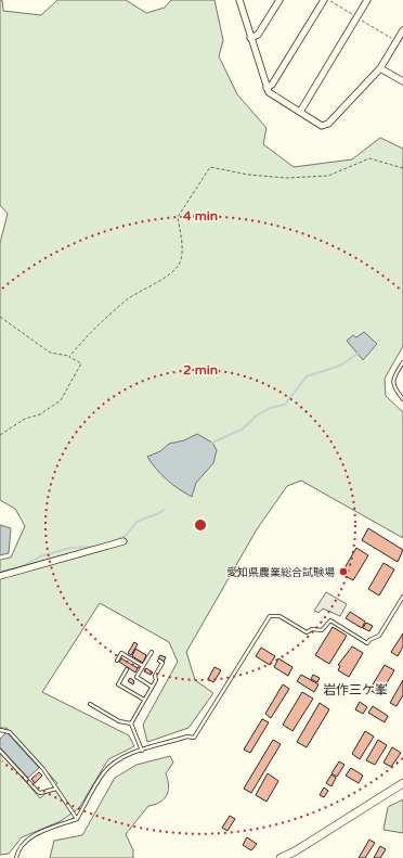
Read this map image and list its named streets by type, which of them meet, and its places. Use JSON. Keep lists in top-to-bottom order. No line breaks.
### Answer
{"districts":["岩作三ケ峯"],"places":["愛知県農業総合試験場"],"rings":["4 min","2 min"]}
